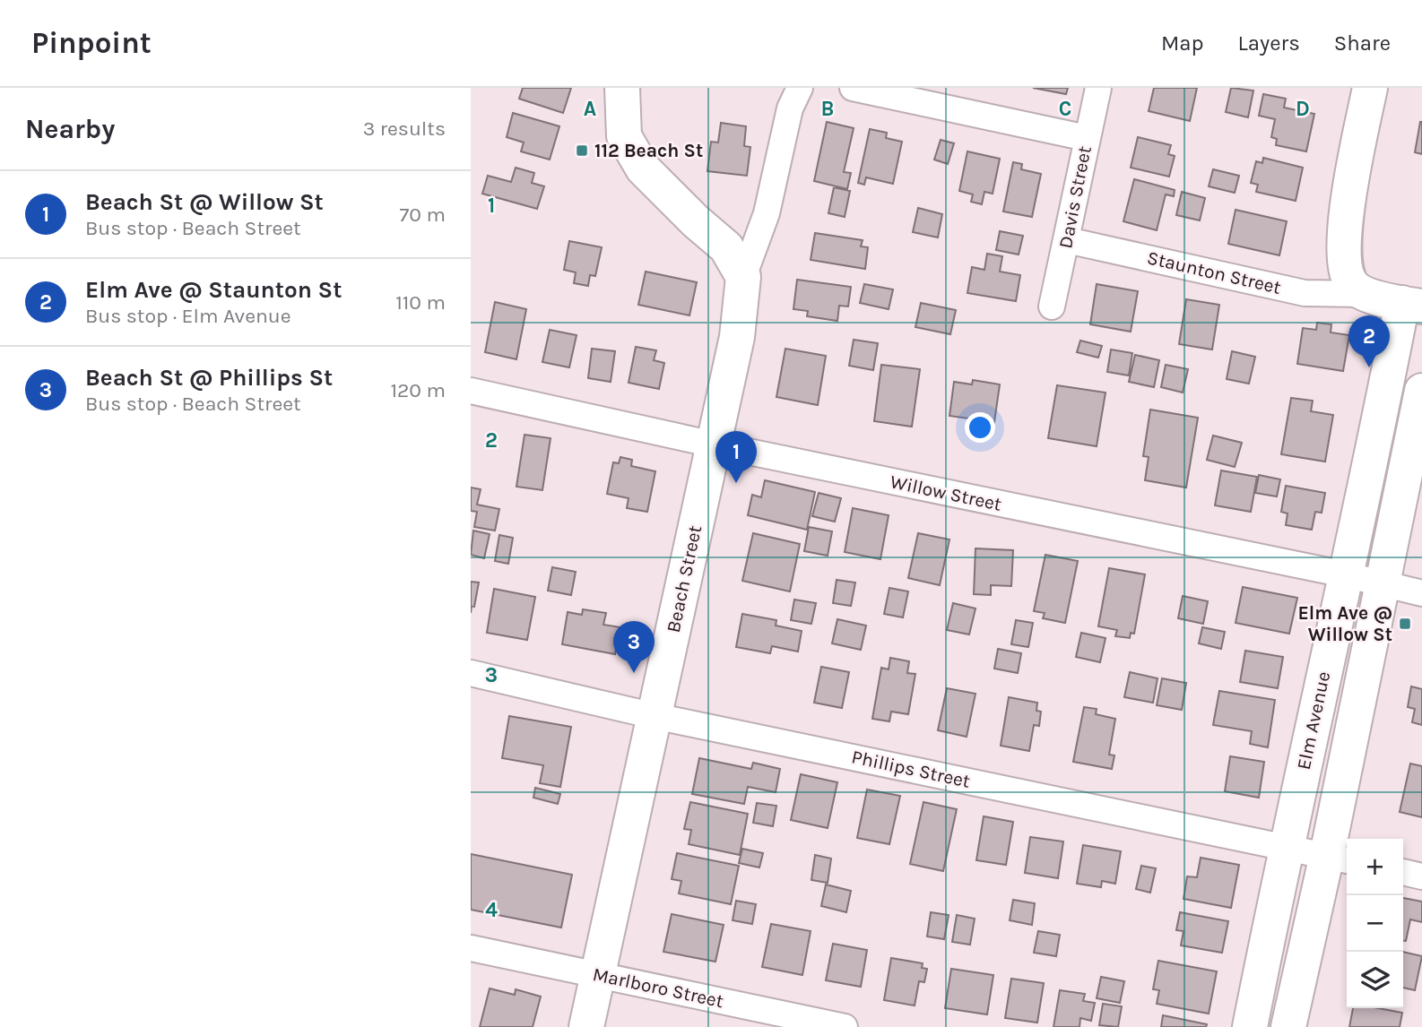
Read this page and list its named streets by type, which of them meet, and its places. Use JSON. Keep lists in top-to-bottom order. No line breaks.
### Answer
{"streets":{"street":["Davis Street","Staunton Street","Willow Street","Beach Street","Elm Avenue","Phillips Street","Marlboro Street"]},"crossings":[["Davis Street","Staunton Street"],["Willow Street","Beach Street"],["Willow Street","Elm Avenue"],["Beach Street","Phillips Street"],["Beach Street","Marlboro Street"],["Elm Avenue","Phillips Street"]],"places":{"transit":["112 Beach St","Elm Ave @ Willow St"]},"page":{"header":"Pinpoint","nav":["Map","Layers","Share"],"heading":["Nearby","3 results"],"list":[{"mark":"1","name":"Beach St @ Willow St","note":"Bus stop · Beach Street","value":"70 m"},{"mark":"2","name":"Elm Ave @ Staunton St","note":"Bus stop · Elm Avenue","value":"110 m"},{"mark":"3","name":"Beach St @ Phillips St","note":"Bus stop · Beach Street","value":"120 m"}],"pins":["2","1","3"],"map_buttons":["+","−"]},"grid":{"columns":["A","B","C","D"],"rows":["1","2","3","4"]}}
